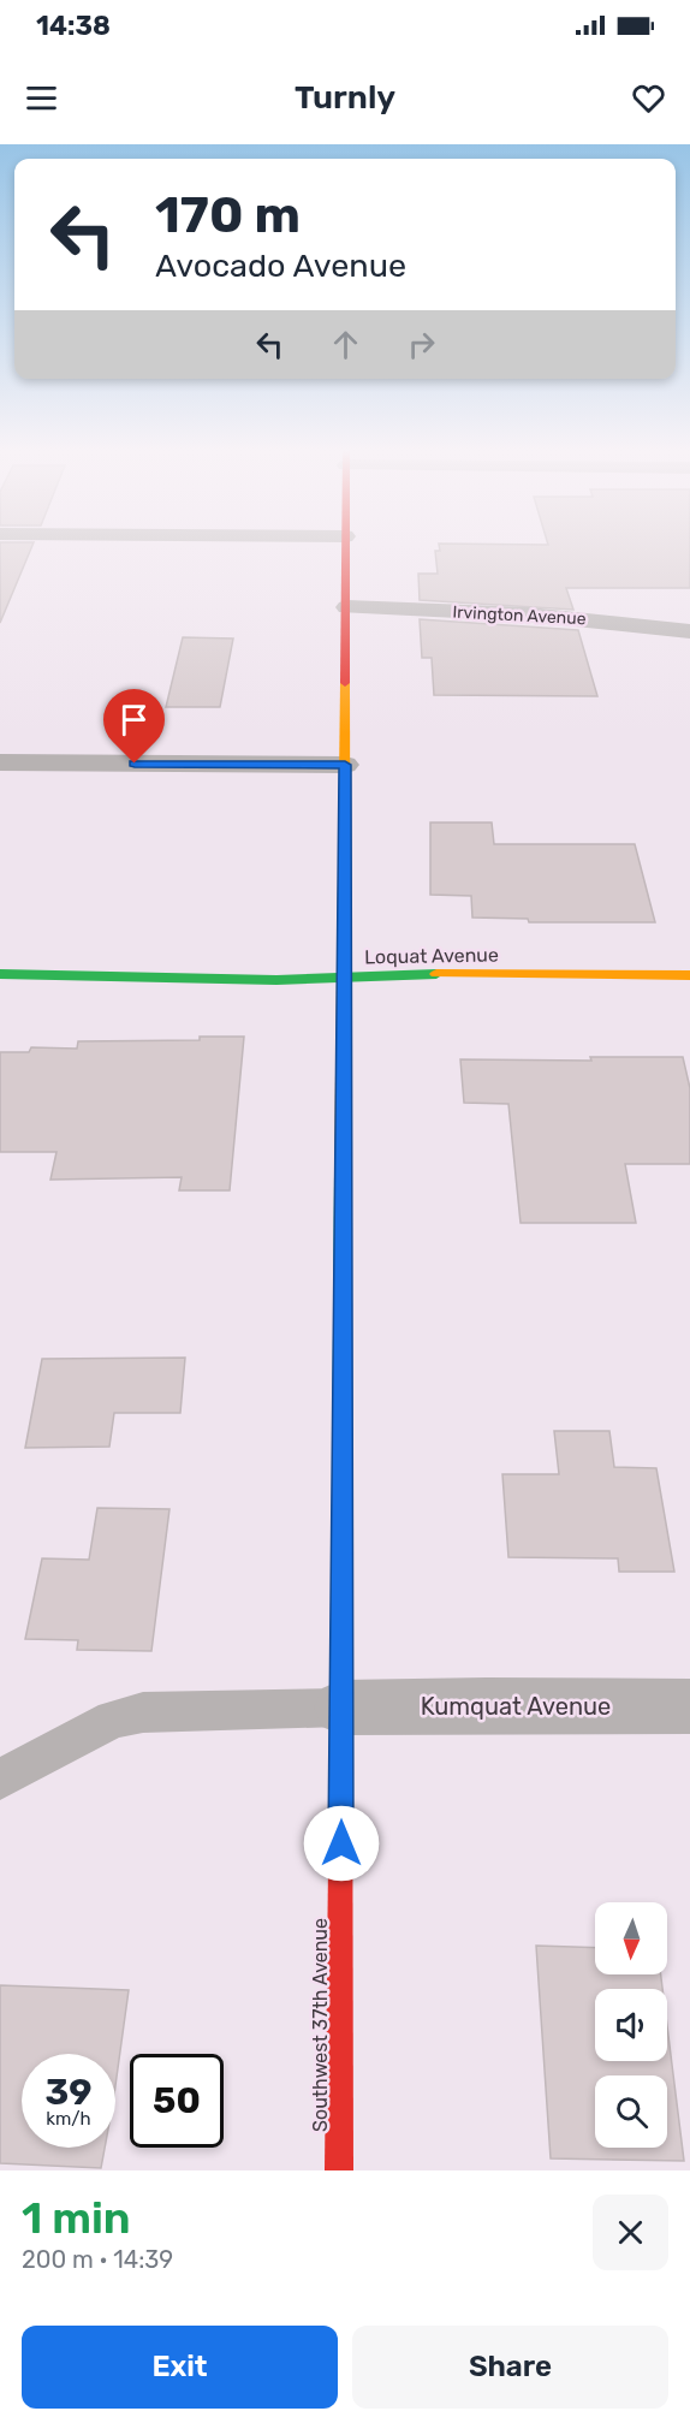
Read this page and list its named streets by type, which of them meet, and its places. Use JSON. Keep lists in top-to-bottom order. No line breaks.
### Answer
{"streets":{"main road":["Loquat Avenue","Southwest 37th Avenue"],"street":["Irvington Avenue","Kumquat Avenue"]},"crossings":[["Irvington Avenue","Southwest 37th Avenue"],["Loquat Avenue","Southwest 37th Avenue"],["Kumquat Avenue","Southwest 37th Avenue"]],"north":"bottom","page":{"status":"14:38","header":"Turnly","turn":["170 m","Avocado Avenue"],"speed":"39 km/h","limit":"50","heading":["1 min","200 m · 14:39"],"buttons":["Exit","Share"]}}
